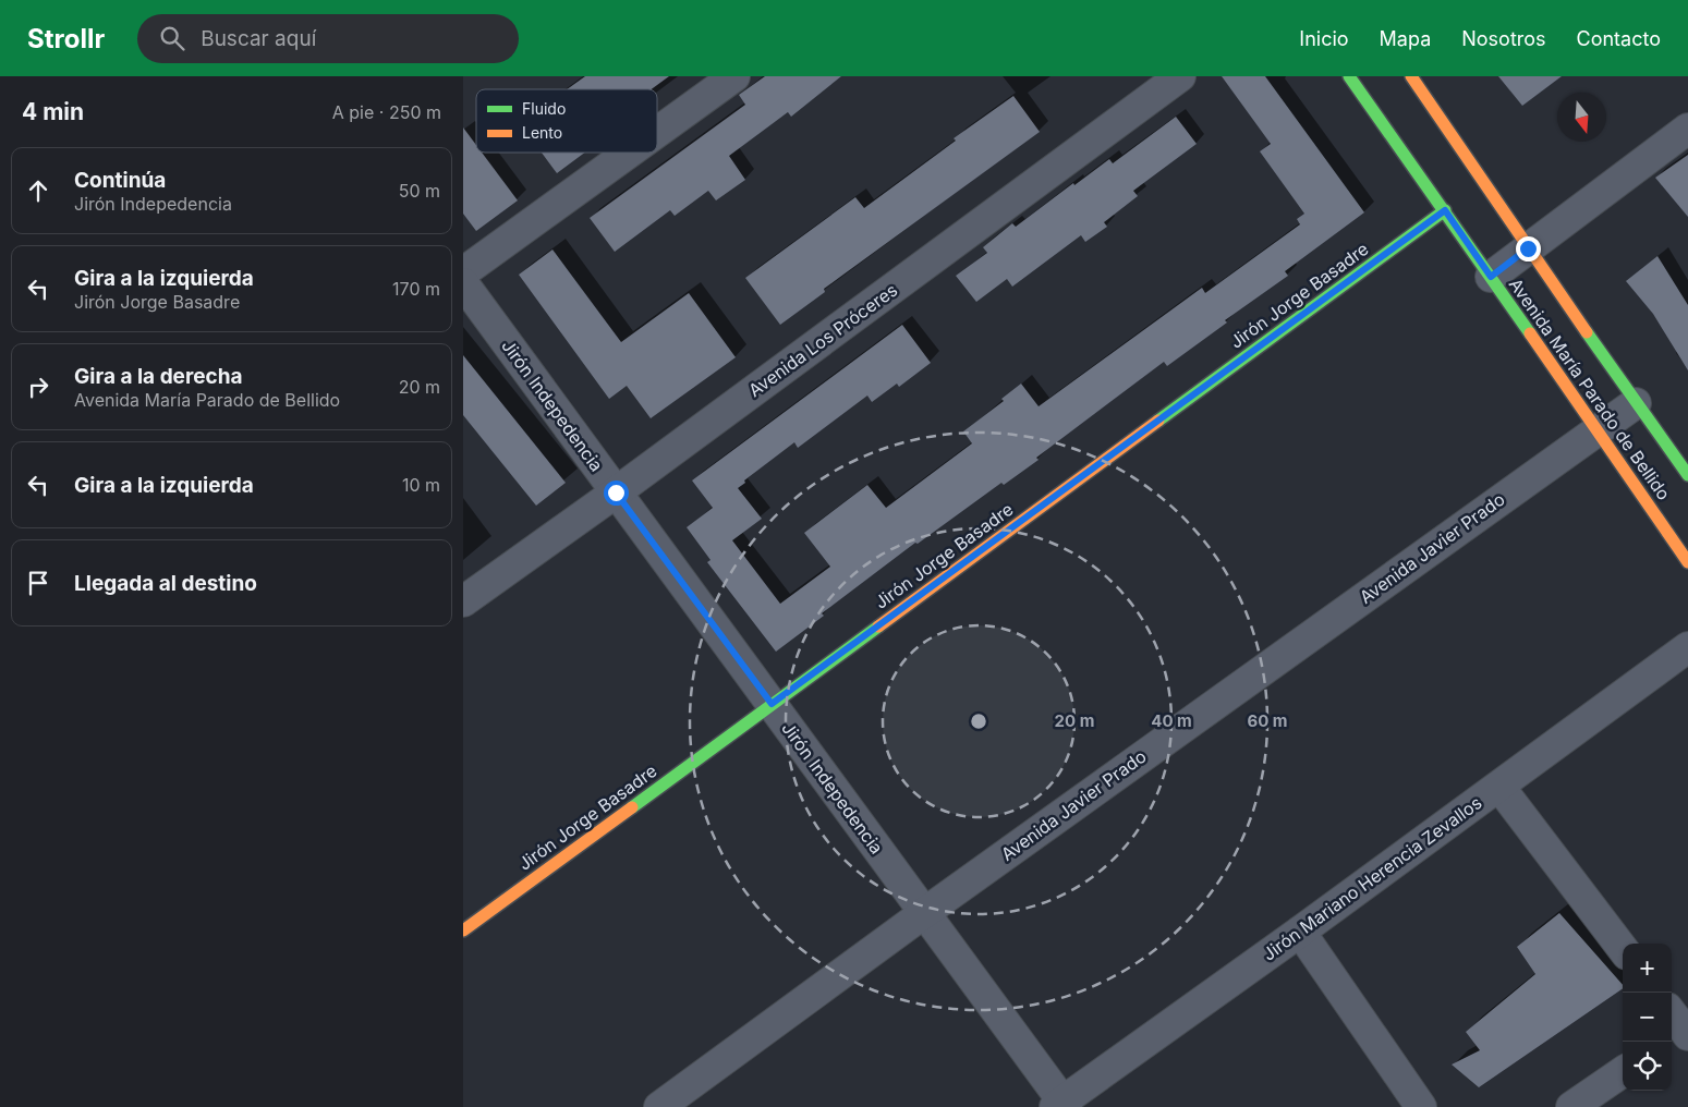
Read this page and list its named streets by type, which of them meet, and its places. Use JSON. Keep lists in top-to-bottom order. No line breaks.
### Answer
{"streets":{"street":["Jirón Jorge Basadre","Avenida Los Próceres","Avenida María Parado de Bellido","Jirón Indepedencia","Avenida Javier Prado","Jirón Mariano Herencia Zevallos"]},"crossings":[["Jirón Jorge Basadre","Avenida María Parado de Bellido"],["Jirón Jorge Basadre","Jirón Indepedencia"],["Avenida Los Próceres","Jirón Indepedencia"],["Avenida María Parado de Bellido","Avenida Javier Prado"],["Jirón Indepedencia","Avenida Javier Prado"],["Jirón Indepedencia","Jirón Mariano Herencia Zevallos"]],"legend":["Fluido","Lento"],"north":"bottom","page":{"header":"Strollr","search":"Buscar aquí","nav":["Inicio","Mapa","Nosotros","Contacto"],"heading":["4 min","A pie · 250 m"],"list":[["Continúa","Jirón Indepedencia","50 m"],["Gira a la izquierda","Jirón Jorge Basadre","170 m"],["Gira a la derecha","Avenida María Parado de Bellido","20 m"],["Gira a la izquierda","10 m"],"Llegada al destino"],"map_buttons":["+","−"]},"rings":["20 m","40 m","60 m"]}
